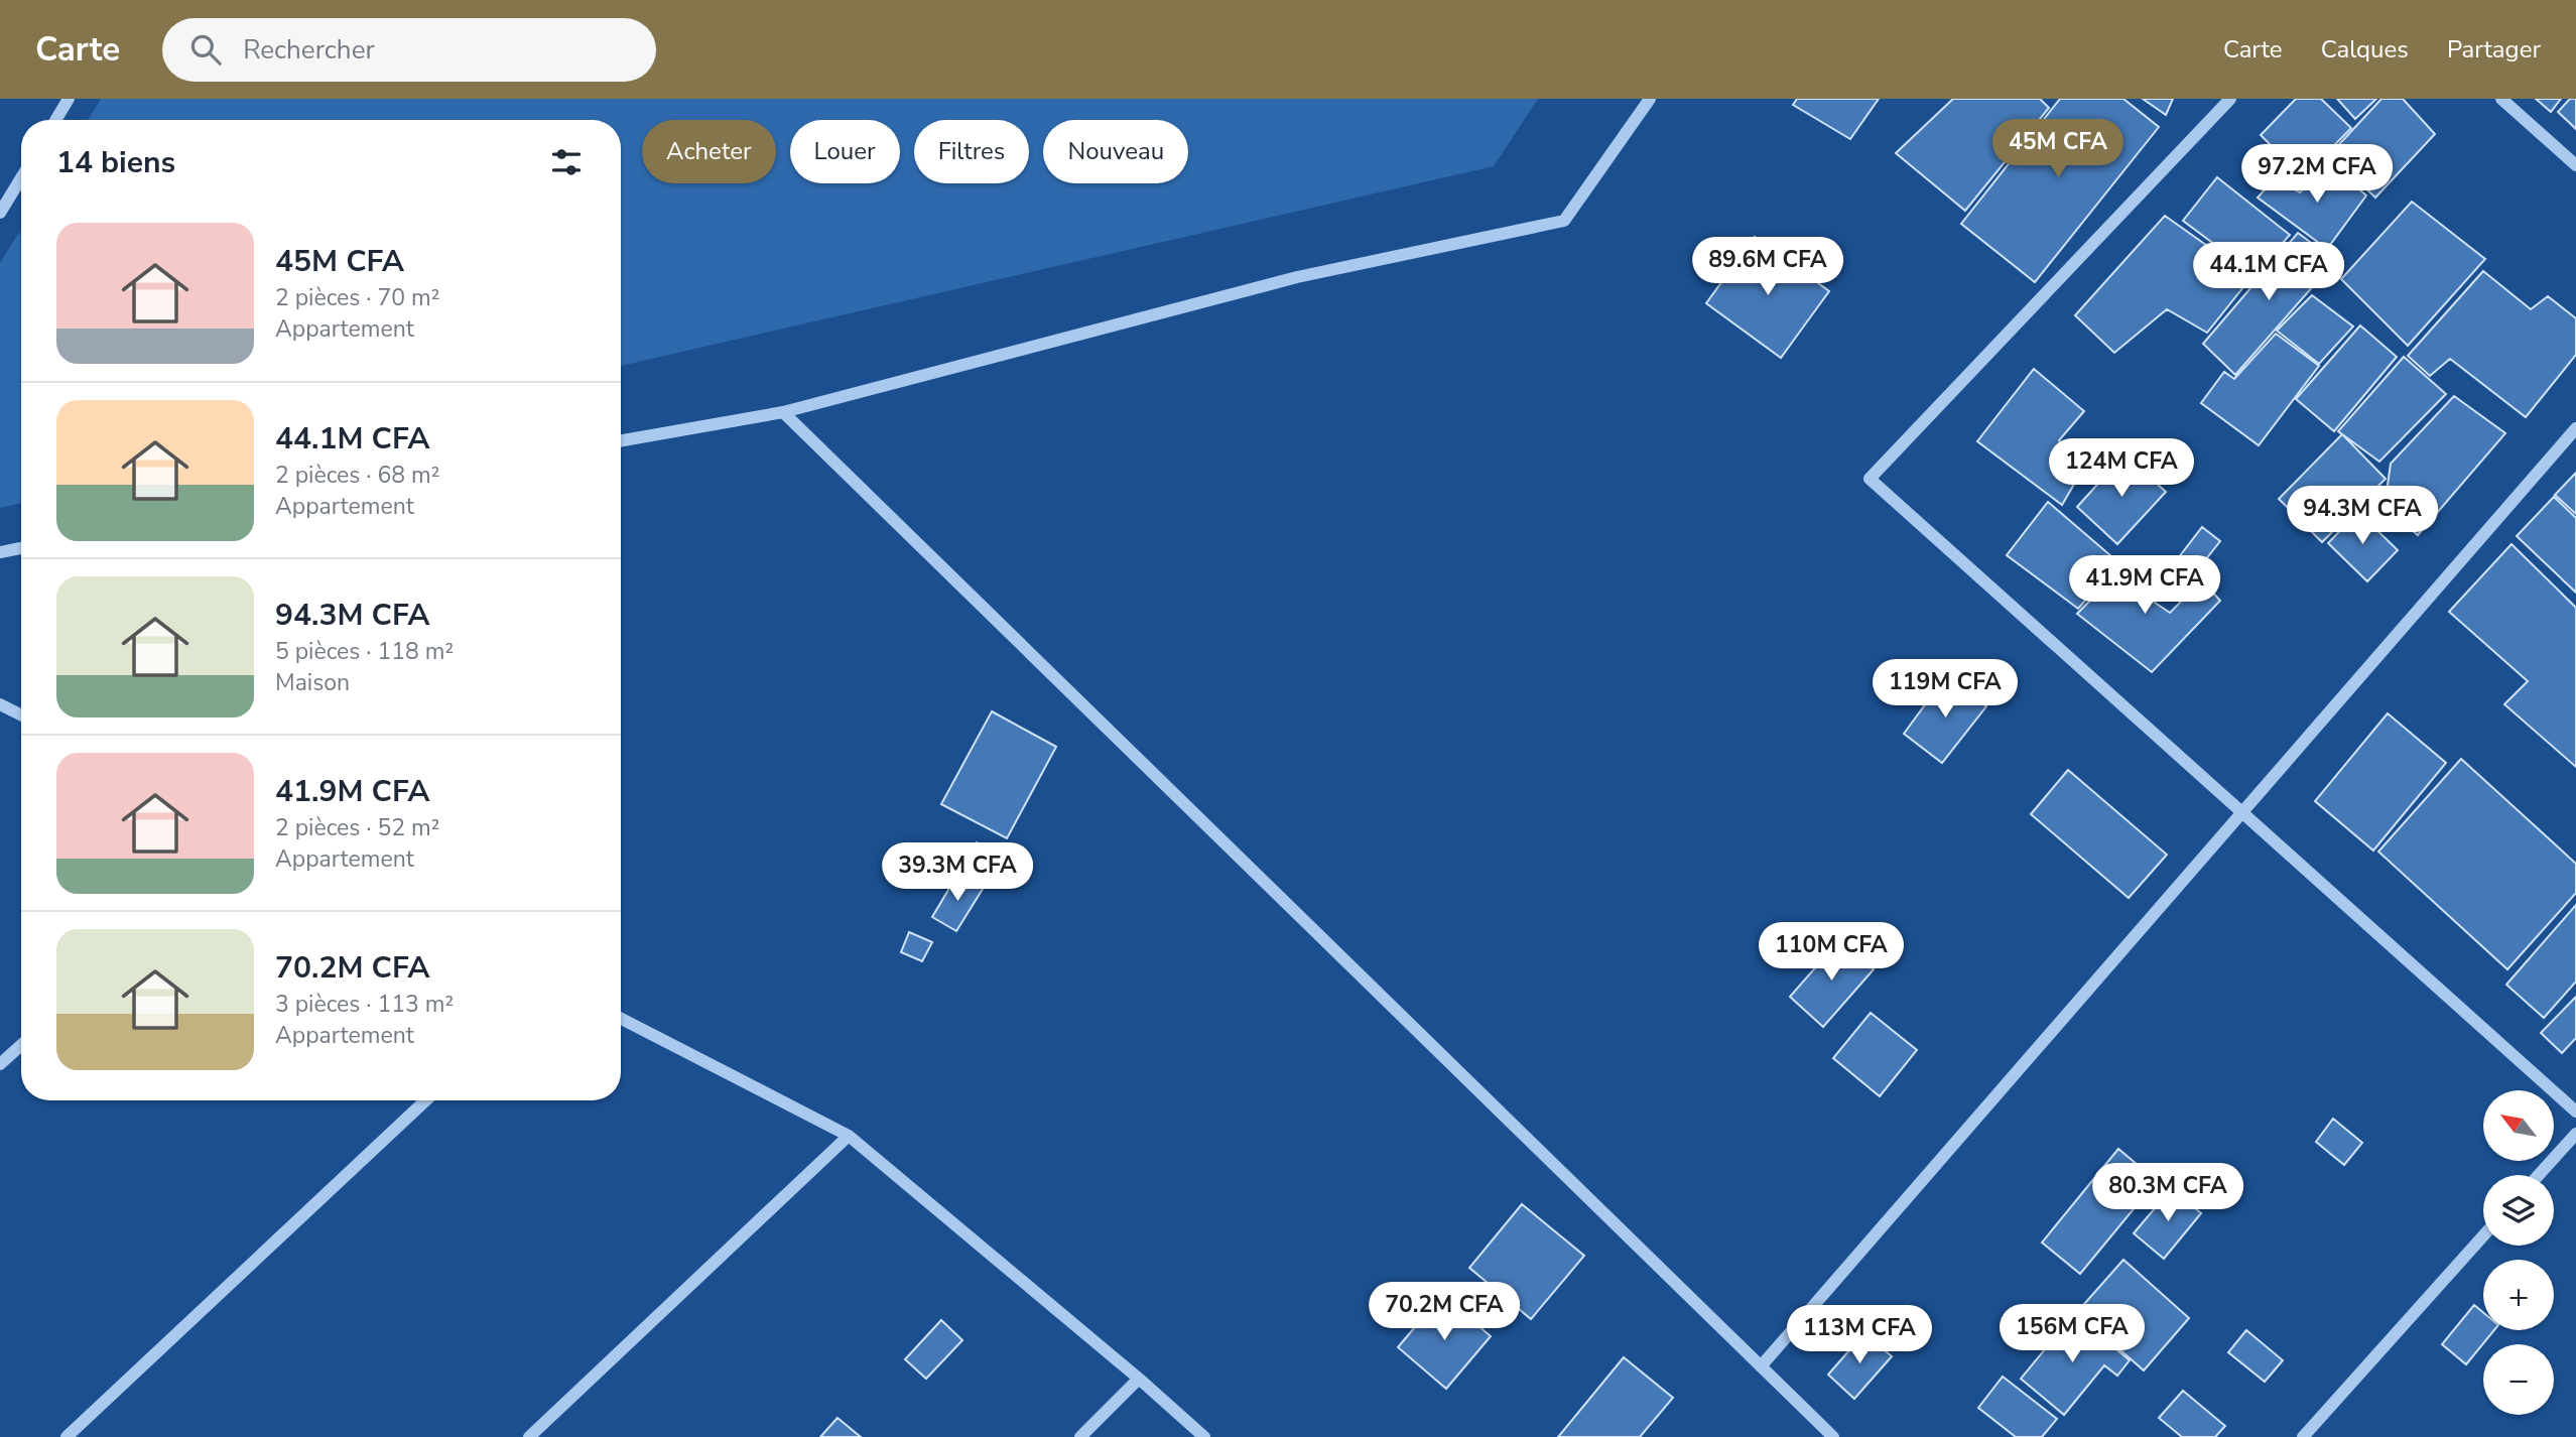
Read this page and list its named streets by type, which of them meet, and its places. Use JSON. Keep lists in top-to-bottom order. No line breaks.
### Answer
{"north":"top left","page":{"header":"Carte","search":"Rechercher","nav":["Carte","Calques","Partager"],"price":["45M CFA","97.2M CFA","89.6M CFA","44.1M CFA","124M CFA","94.3M CFA","41.9M CFA","119M CFA","39.3M CFA","110M CFA","80.3M CFA","70.2M CFA","156M CFA","113M CFA"],"chip":["Acheter","Louer","Filtres","Nouveau"],"heading":"14 biens","list":[{"name":"45M CFA","note":"2 pièces · 70 m² · Appartement"},{"name":"44.1M CFA","note":"2 pièces · 68 m² · Appartement"},{"name":"94.3M CFA","note":"5 pièces · 118 m² · Maison"},{"name":"41.9M CFA","note":"2 pièces · 52 m² · Appartement"},{"name":"70.2M CFA","note":"3 pièces · 113 m² · Appartement"}],"map_buttons":["+","−"]}}
